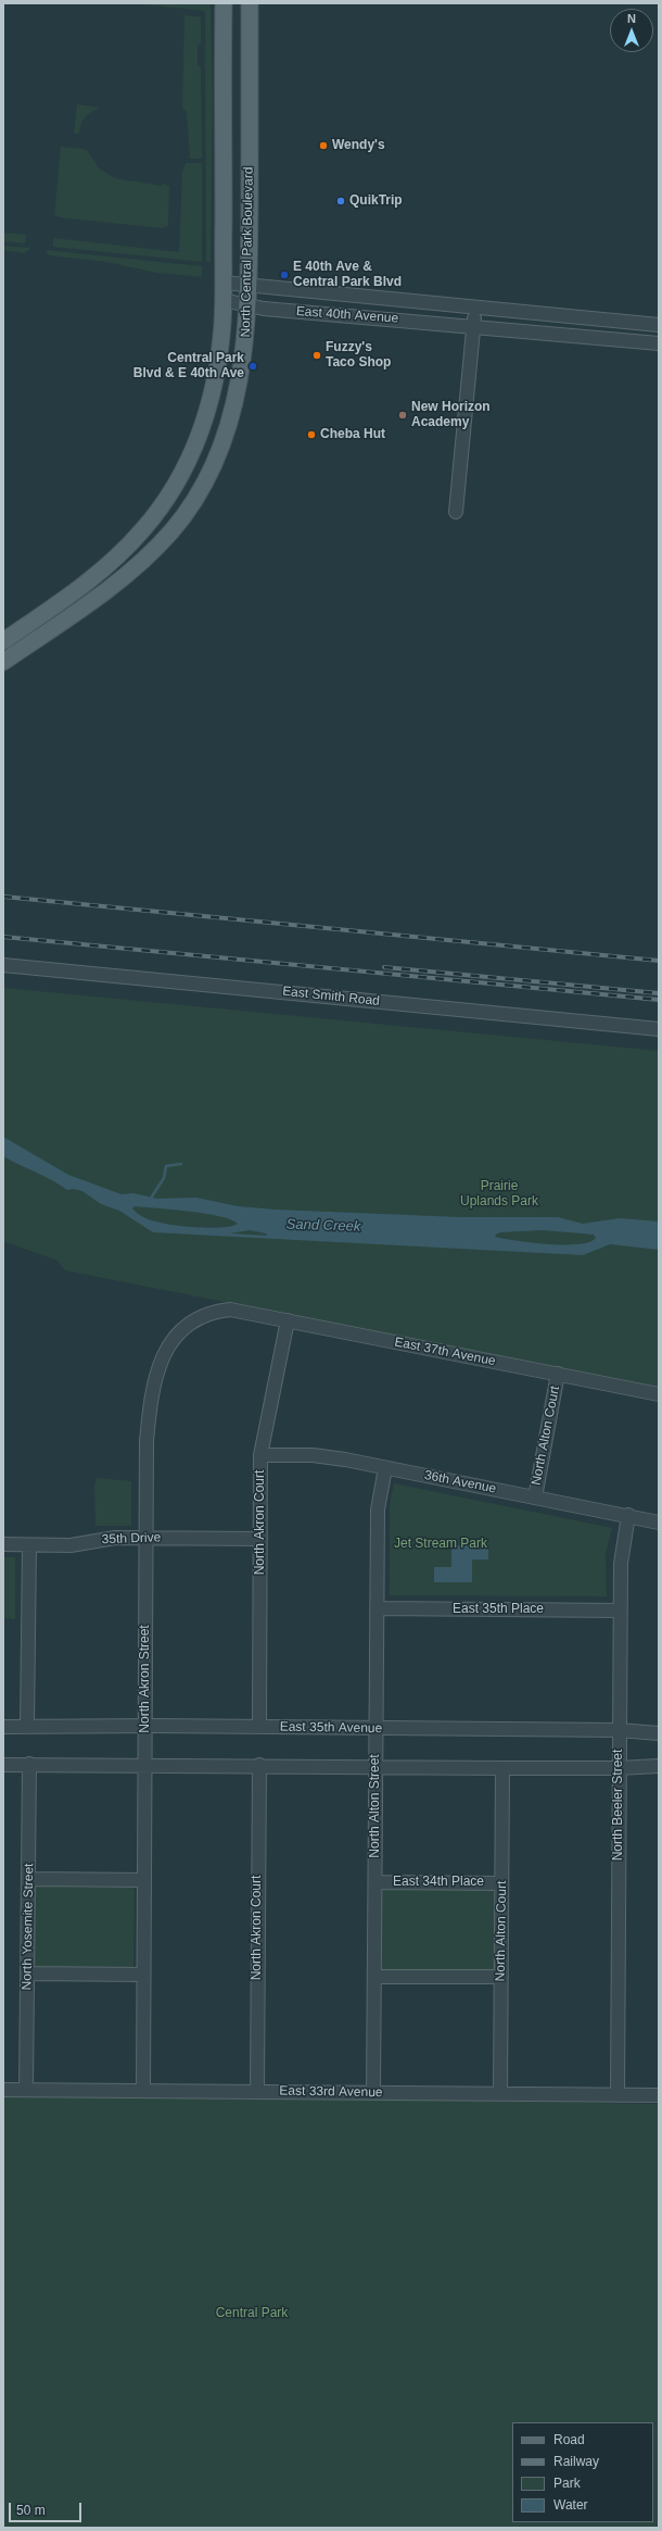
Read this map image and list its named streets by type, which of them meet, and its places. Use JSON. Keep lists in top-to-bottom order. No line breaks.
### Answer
{"streets":{"main road":["North Central Park Boulevard"],"street":["East 40th Avenue","East Smith Road","East 37th Avenue","North Alton Court","36th Avenue","North Akron Court","35th Drive","East 35th Place","North Akron Street","East 35th Avenue","North Beeler Street","North Alton Street","East 34th Place","North Yosemite Street","East 33rd Avenue"]},"crossings":[["North Central Park Boulevard","East 40th Avenue"],["East 37th Avenue","North Alton Court"],["East 37th Avenue","North Akron Court"],["East 37th Avenue","North Akron Street"],["North Alton Court","36th Avenue"],["North Alton Court","East 34th Place"],["North Alton Court","East 33rd Avenue"],["36th Avenue","North Akron Court"],["36th Avenue","North Beeler Street"],["36th Avenue","North Alton Street"],["North Akron Court","35th Drive"],["North Akron Court","East 35th Avenue"],["North Akron Court","East 33rd Avenue"],["35th Drive","North Akron Street"],["East 35th Place","North Beeler Street"],["East 35th Place","North Alton Street"],["North Akron Street","East 35th Avenue"],["North Akron Street","East 33rd Avenue"],["East 35th Avenue","North Beeler Street"],["East 35th Avenue","North Alton Street"],["North Beeler Street","East 33rd Avenue"],["North Alton Street","East 34th Place"],["North Alton Street","East 33rd Avenue"],["North Yosemite Street","East 33rd Avenue"]],"water":["Sand Creek"],"parks":["Prairie Uplands Park","Jet Stream Park","Central Park"],"places":["Wendy's","QuikTrip","E 40th Ave & Central Park Blvd","Fuzzy's Taco Shop","Central Park Blvd & E 40th Ave","New Horizon Academy","Cheba Hut"],"legend":["Road","Railway","Park","Water"],"scale_bar":"50 m","north":"top"}
